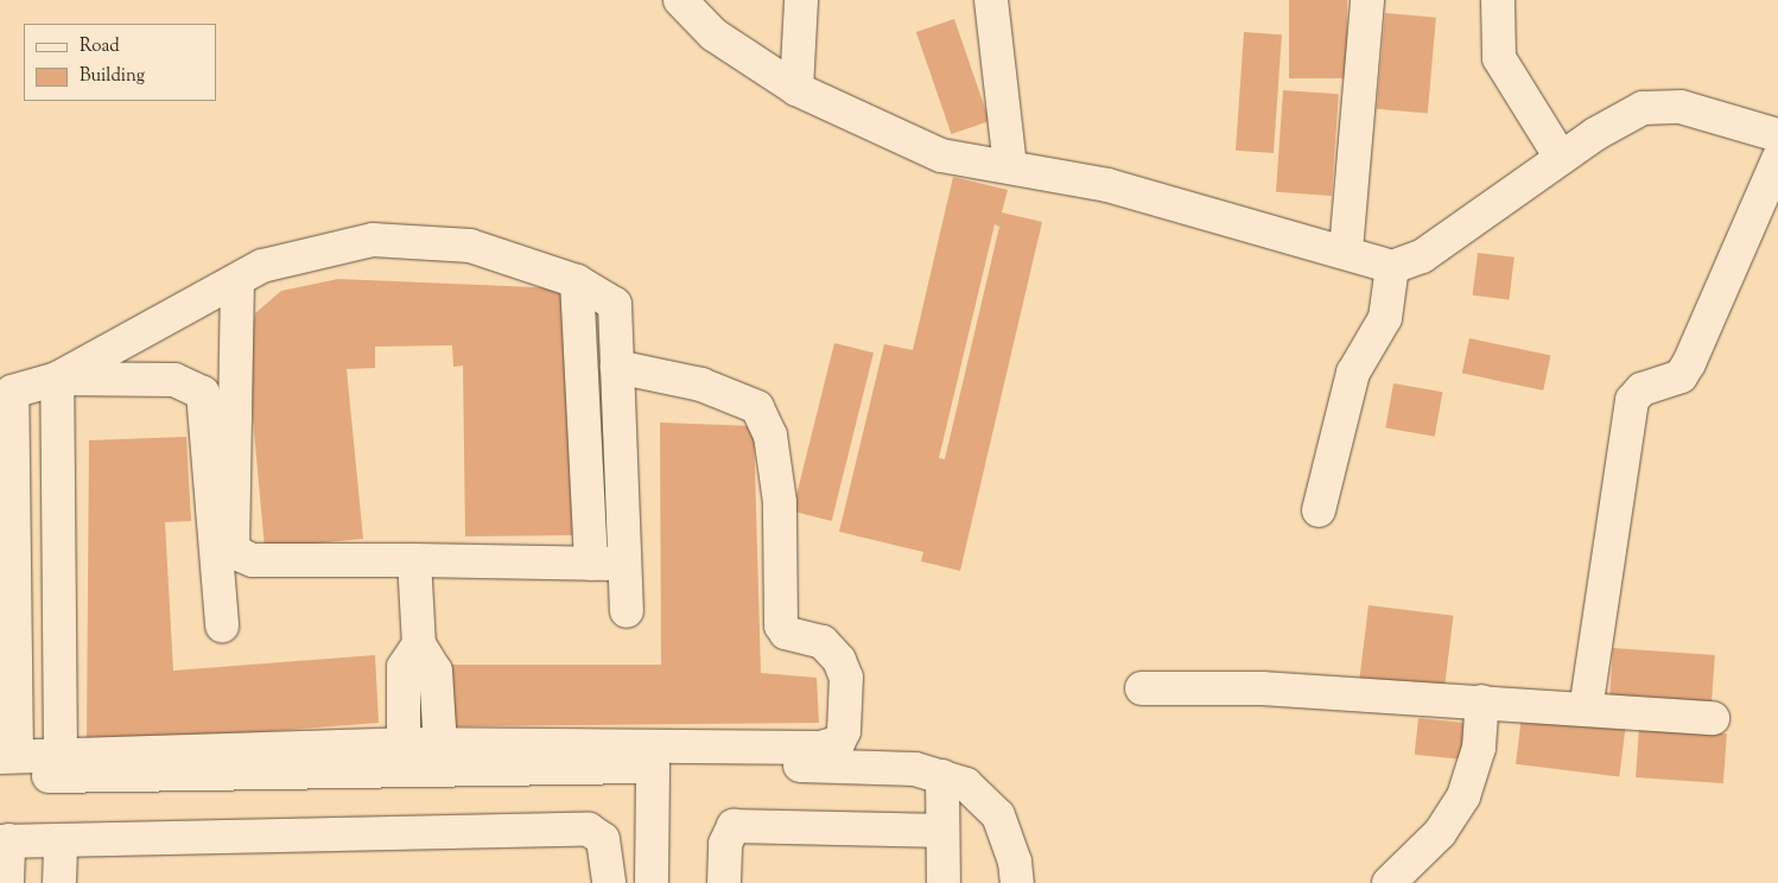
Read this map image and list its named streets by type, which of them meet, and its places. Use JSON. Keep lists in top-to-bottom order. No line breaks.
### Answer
{"legend":["Road","Building"]}
